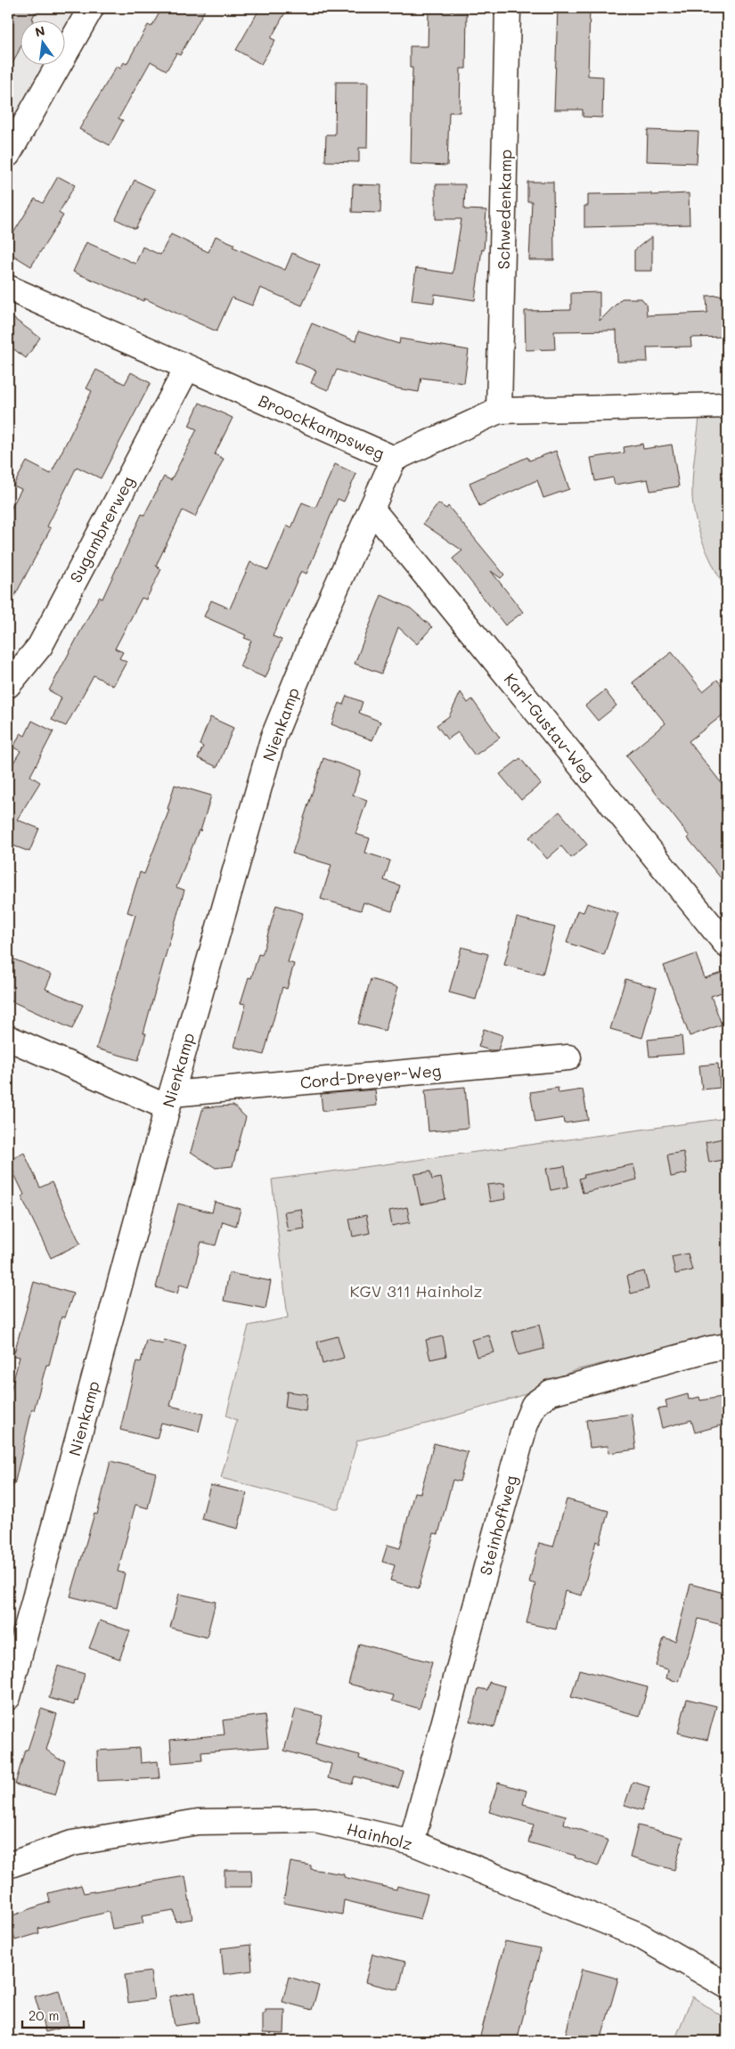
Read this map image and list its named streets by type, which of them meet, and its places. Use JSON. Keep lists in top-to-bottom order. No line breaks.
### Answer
{"streets":{"street":["Schwedenkamp","Broockkampsweg","Sugambrerweg","Nienkamp","Karl-Gustav-Weg","Cord-Dreyer-Weg","Steinhoffweg","Hainholz"]},"crossings":[["Schwedenkamp","Broockkampsweg"],["Broockkampsweg","Sugambrerweg"],["Broockkampsweg","Nienkamp"],["Nienkamp","Karl-Gustav-Weg"],["Nienkamp","Cord-Dreyer-Weg"],["Steinhoffweg","Hainholz"]],"parks":["KGV 311 Hainholz"],"scale_bar":"20 m","north":"top"}
